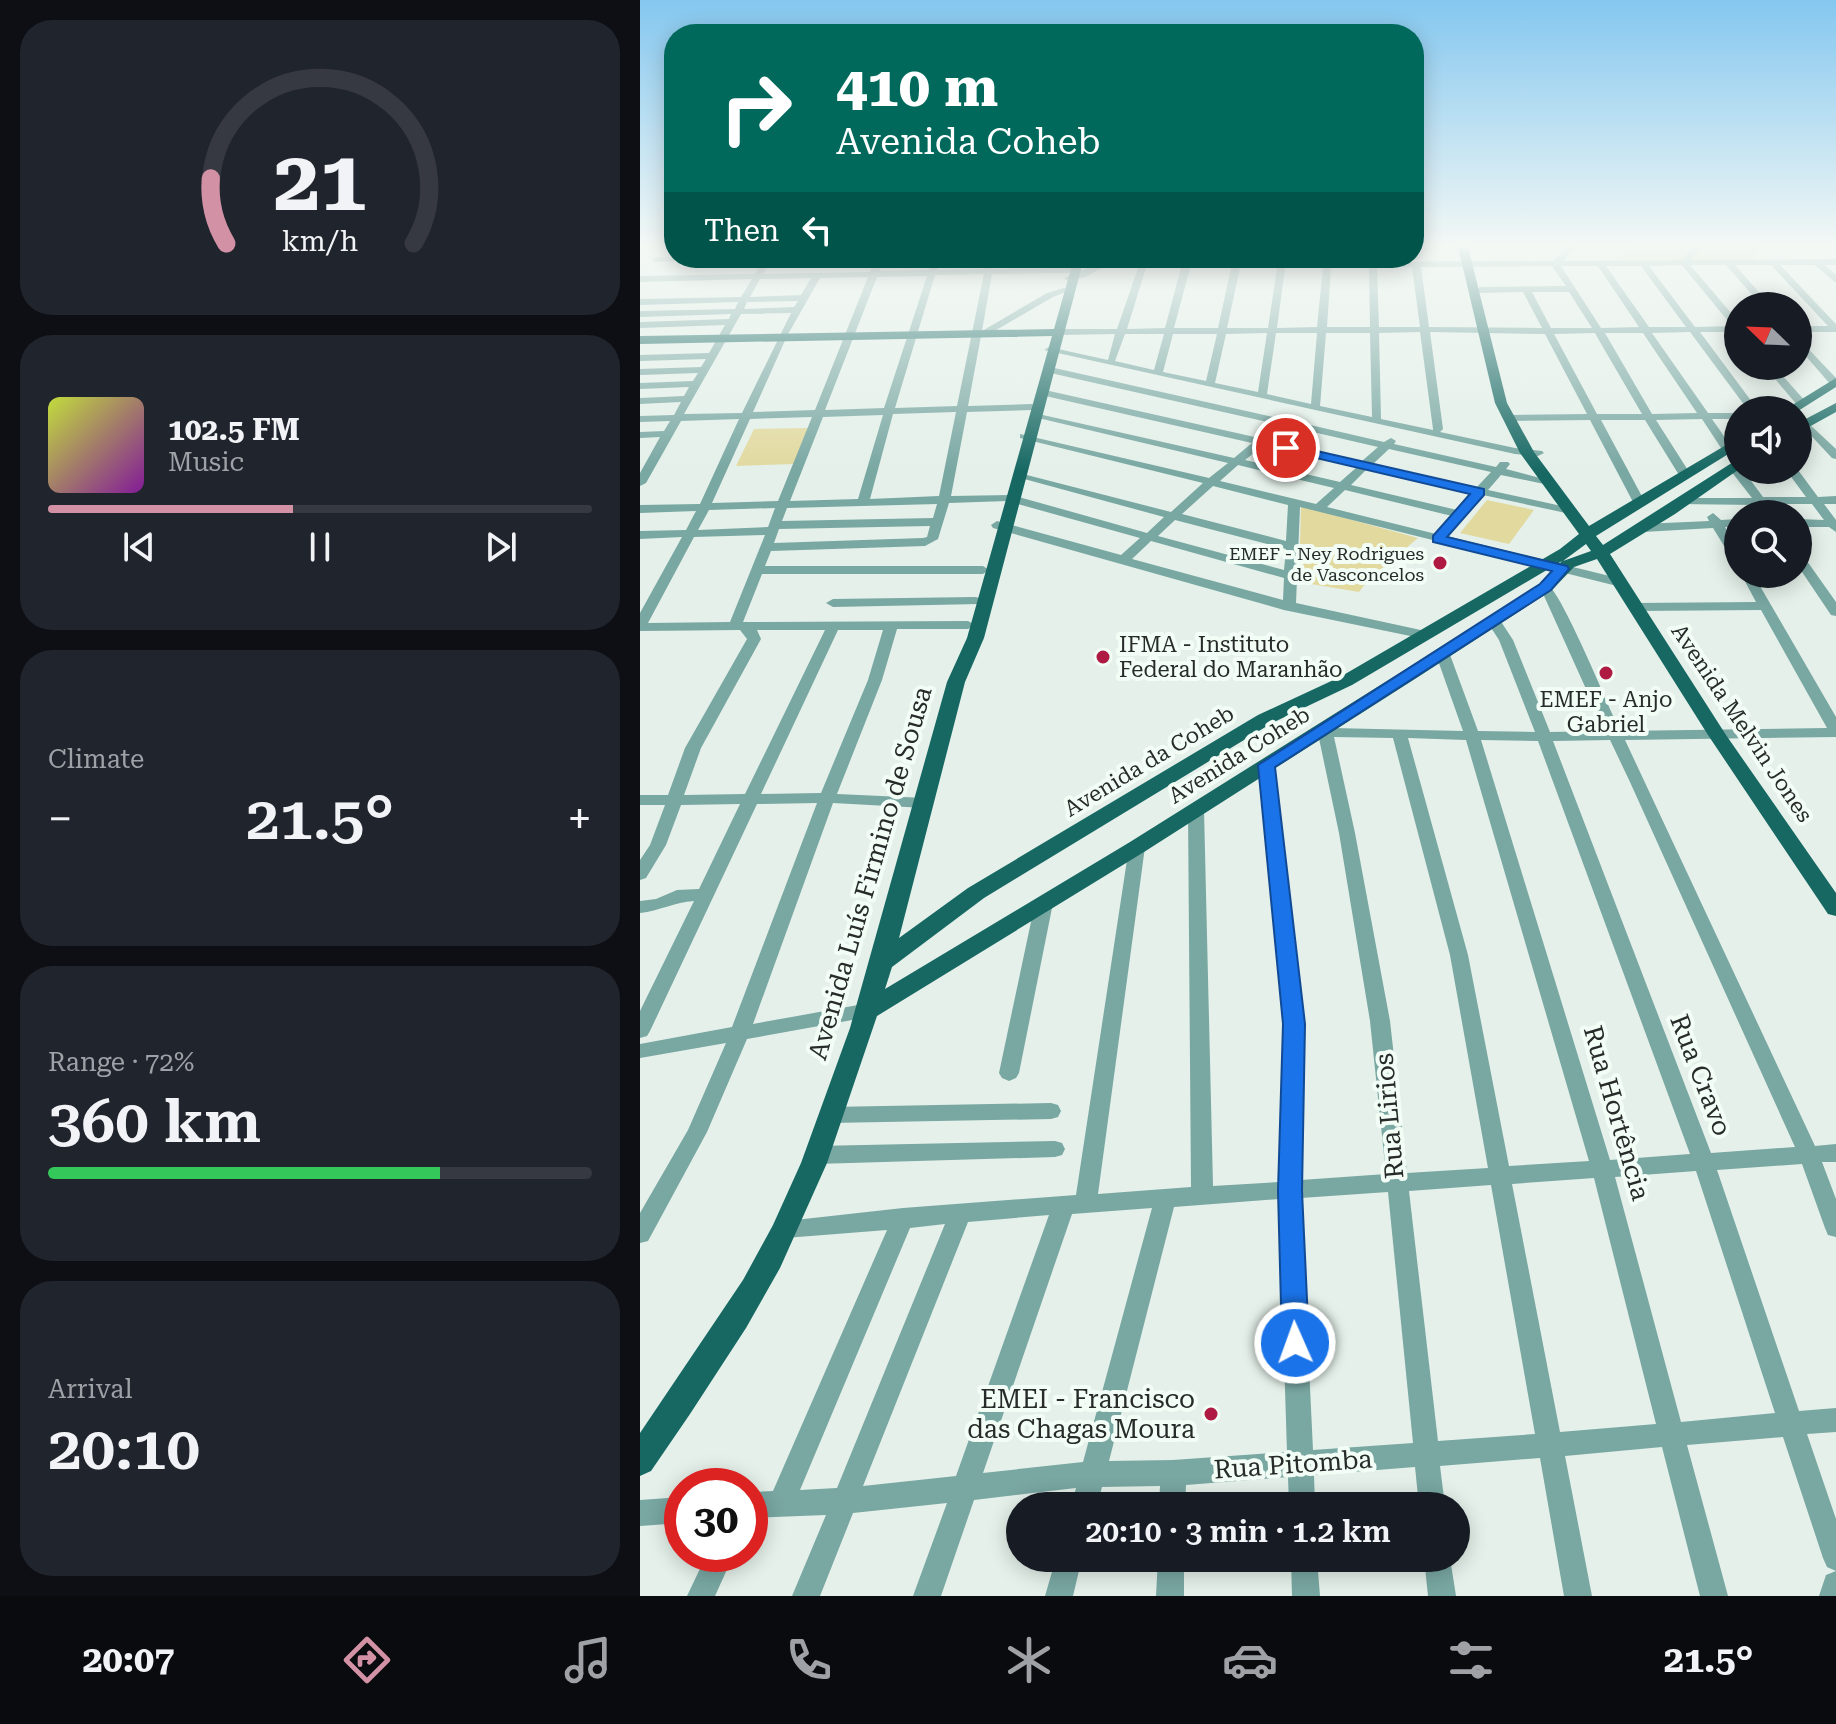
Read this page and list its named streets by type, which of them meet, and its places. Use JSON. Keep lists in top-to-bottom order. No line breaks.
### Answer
{"streets":{"main road":["Avenida Melvin Jones","Avenida Coheb","Avenida da Coheb","Avenida Luís Firmino de Sousa"],"street":["Rua Cravo","Rua Hortência","Rua Lirios","Rua Pitomba"]},"crossings":[["Avenida Melvin Jones","Avenida Coheb"],["Avenida Melvin Jones","Avenida da Coheb"],["Avenida Coheb","Avenida da Coheb"],["Avenida Coheb","Avenida Luís Firmino de Sousa"],["Avenida Coheb","Rua Cravo"],["Avenida Coheb","Rua Hortência"],["Avenida Coheb","Rua Lirios"],["Avenida da Coheb","Avenida Luís Firmino de Sousa"],["Rua Cravo","Rua Pitomba"],["Rua Hortência","Rua Pitomba"],["Rua Lirios","Rua Pitomba"]],"places":["EMEF - Ney Rodrigues de Vasconcelos","IFMA - Instituto Federal do Maranhão","EMEF - Anjo Gabriel","EMEI - Francisco das Chagas Moura"],"north":"top left","page":{"turn":["410 m","Avenida Coheb"],"then":"Then","song":["102.5 FM","Music"],"tile":["Climate",["Range · 72%","360 km"],["Arrival","20:10"]],"heat":["−","21.5°","+"],"limit":"30","trip":"20:10 · 3 min · 1.2 km","tabs":["20:07","21.5°"],"gauge":["21","km/h"]}}
